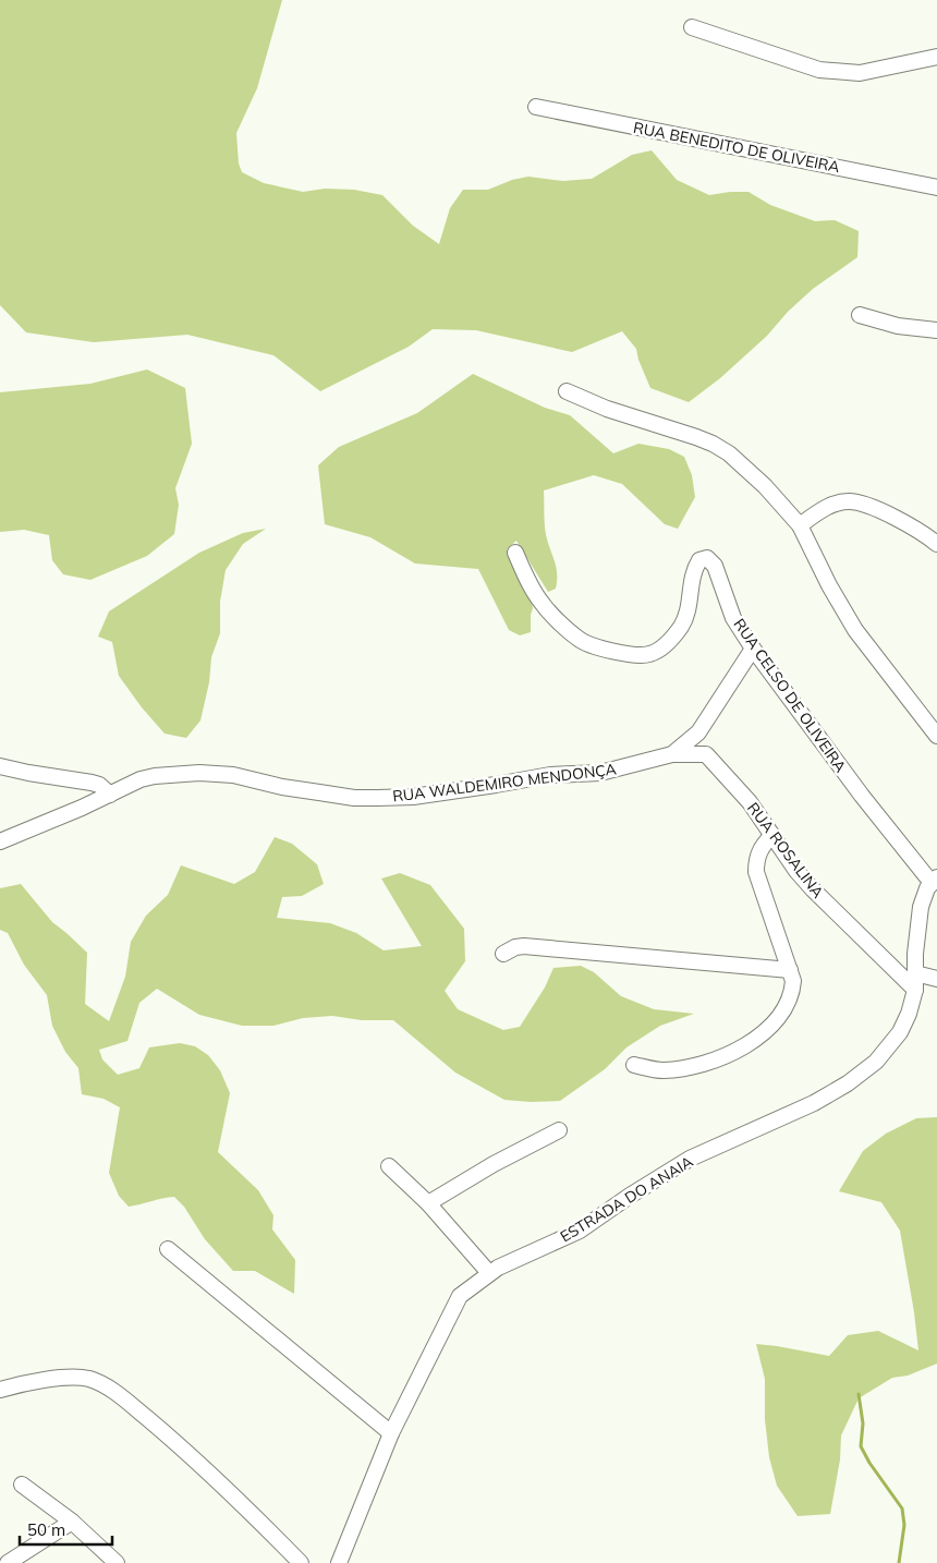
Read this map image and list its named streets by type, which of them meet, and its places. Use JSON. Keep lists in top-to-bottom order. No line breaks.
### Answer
{"streets":{"street":["RUA BENEDITO DE OLIVEIRA","RUA CELSO DE OLIVEIRA","RUA WALDEMIRO MENDONÇA","RUA ROSALINA","ESTRADA DO ANAIA"]},"crossings":[["RUA CELSO DE OLIVEIRA","RUA WALDEMIRO MENDONÇA"],["RUA CELSO DE OLIVEIRA","ESTRADA DO ANAIA"],["RUA WALDEMIRO MENDONÇA","RUA ROSALINA"],["RUA ROSALINA","ESTRADA DO ANAIA"]],"scale_bar":"50 m"}
